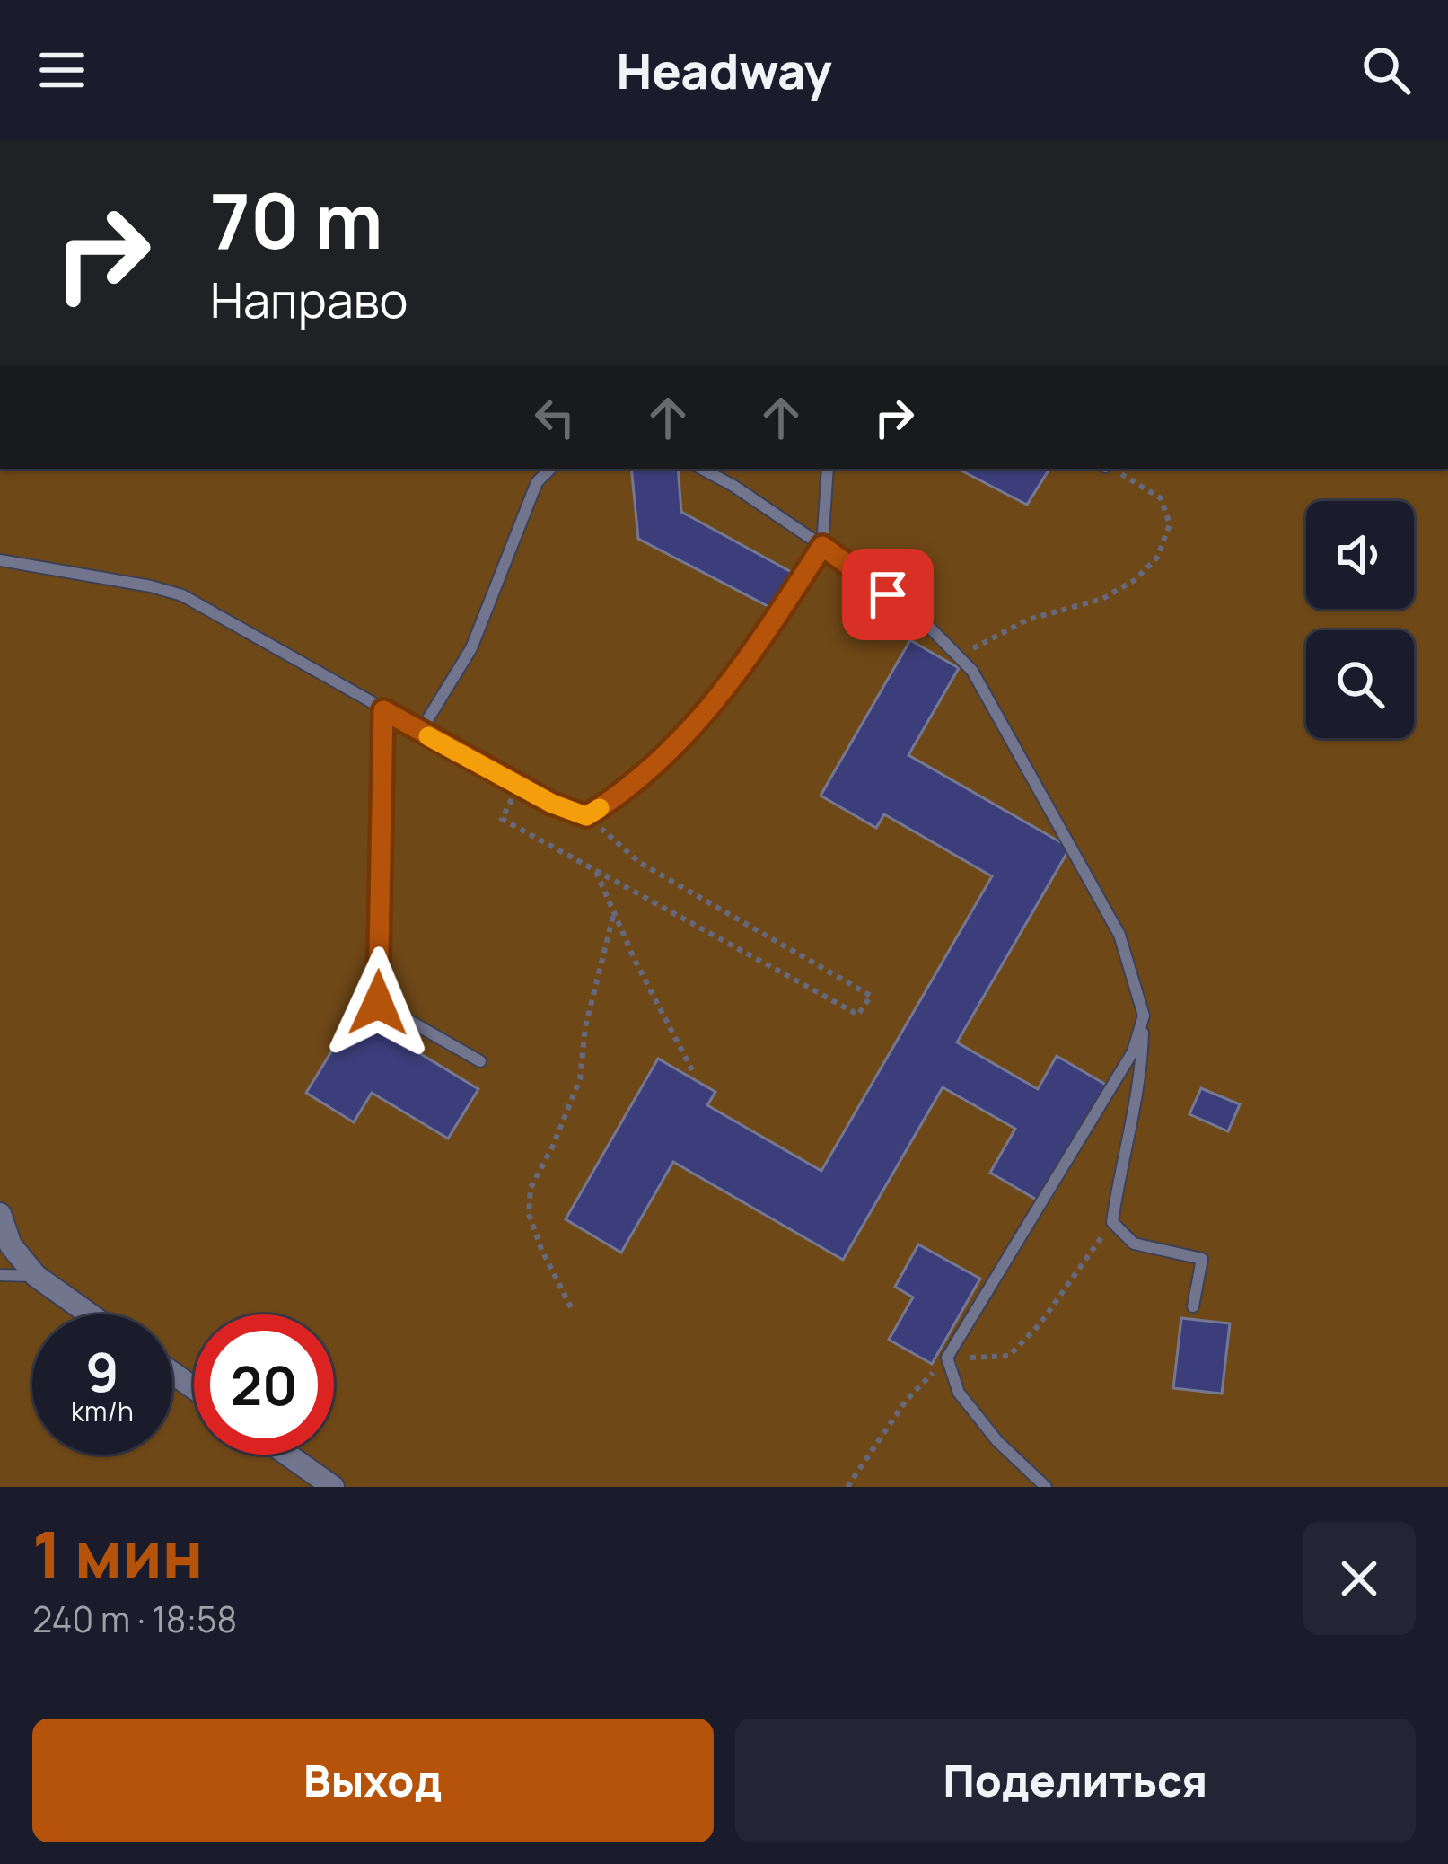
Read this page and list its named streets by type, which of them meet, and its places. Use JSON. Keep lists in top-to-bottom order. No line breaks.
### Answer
{"page":{"header":"Headway","turn":["70 m","Направо"],"speed":"9 km/h","limit":"20","heading":["1 мин","240 m · 18:58"],"buttons":["Выход","Поделиться"]}}
